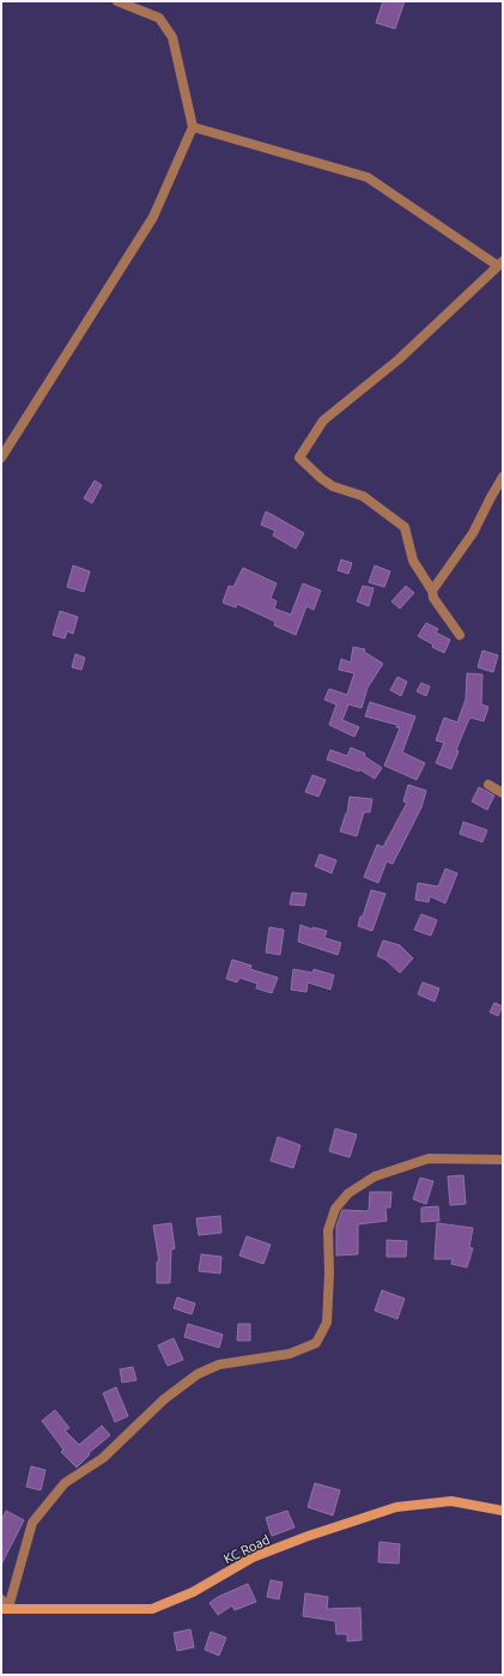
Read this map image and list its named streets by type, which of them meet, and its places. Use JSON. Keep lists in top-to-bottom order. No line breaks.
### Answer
{"streets":{"main road":["KC Road"]}}
